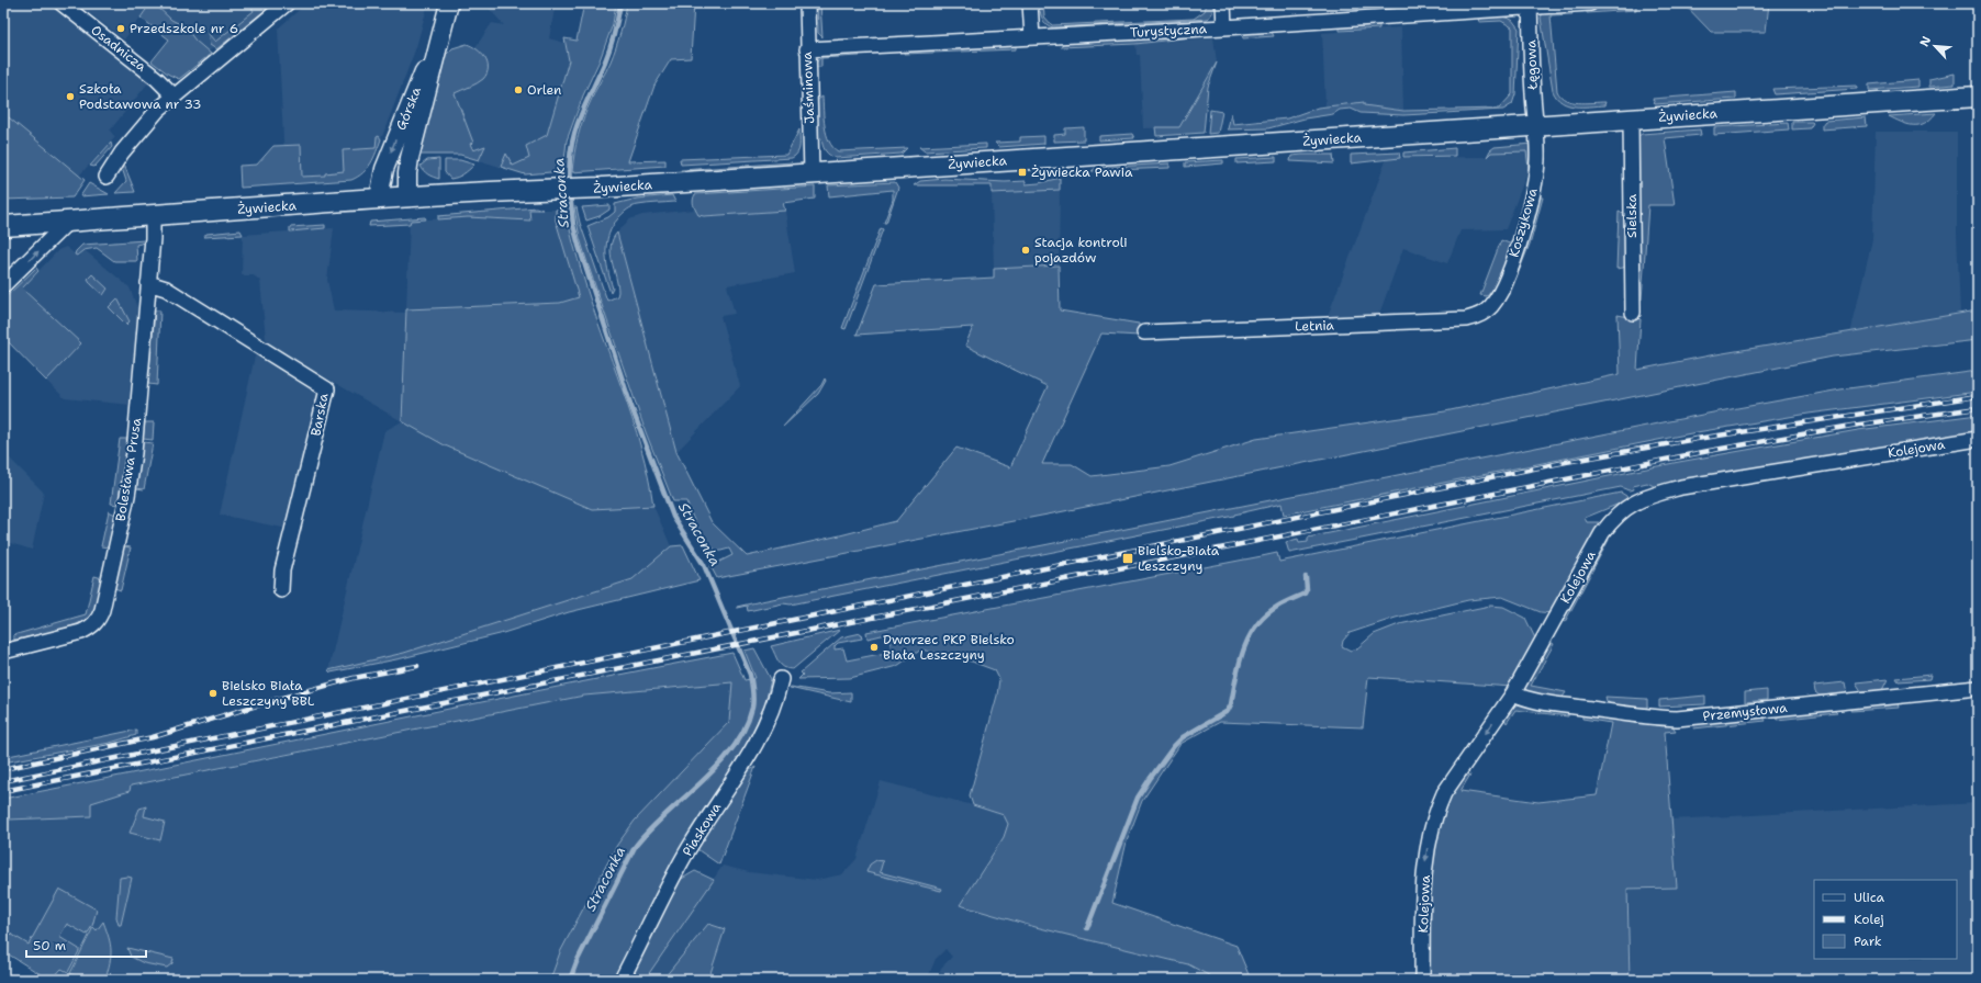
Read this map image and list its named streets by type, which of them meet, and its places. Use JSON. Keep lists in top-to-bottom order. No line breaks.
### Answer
{"streets":{"main road":["Żywiecka"],"street":["Turystyczna","Osadnicza","Łęgowa","Jaśminowa","Górska","Sielska","Koszykowa","Letnia","Barska","Kolejowa","Bolesława Prusa","Przemysłowa","Piaskowa"]},"crossings":[["Turystyczna","Łęgowa"],["Turystyczna","Jaśminowa"],["Łęgowa","Żywiecka"],["Łęgowa","Koszykowa"],["Jaśminowa","Żywiecka"],["Górska","Żywiecka"],["Żywiecka","Sielska"],["Żywiecka","Koszykowa"],["Żywiecka","Bolesława Prusa"],["Koszykowa","Letnia"],["Barska","Bolesława Prusa"],["Kolejowa","Przemysłowa"]],"water":["Straconka"],"places":{"other":["Przedszkole nr 6","Orlen","Szkoła Podstawowa nr 33","Stacja kontroli pojazdów","Dworzec PKP Bielsko Biała Leszczyny","Bielsko Biała Leszczyny BBL"],"transit":["Żywiecka Pawia","Bielsko-Biała Leszczyny"]},"legend":["Ulica","Kolej","Park"],"scale_bar":"50 m","north":"top left"}
